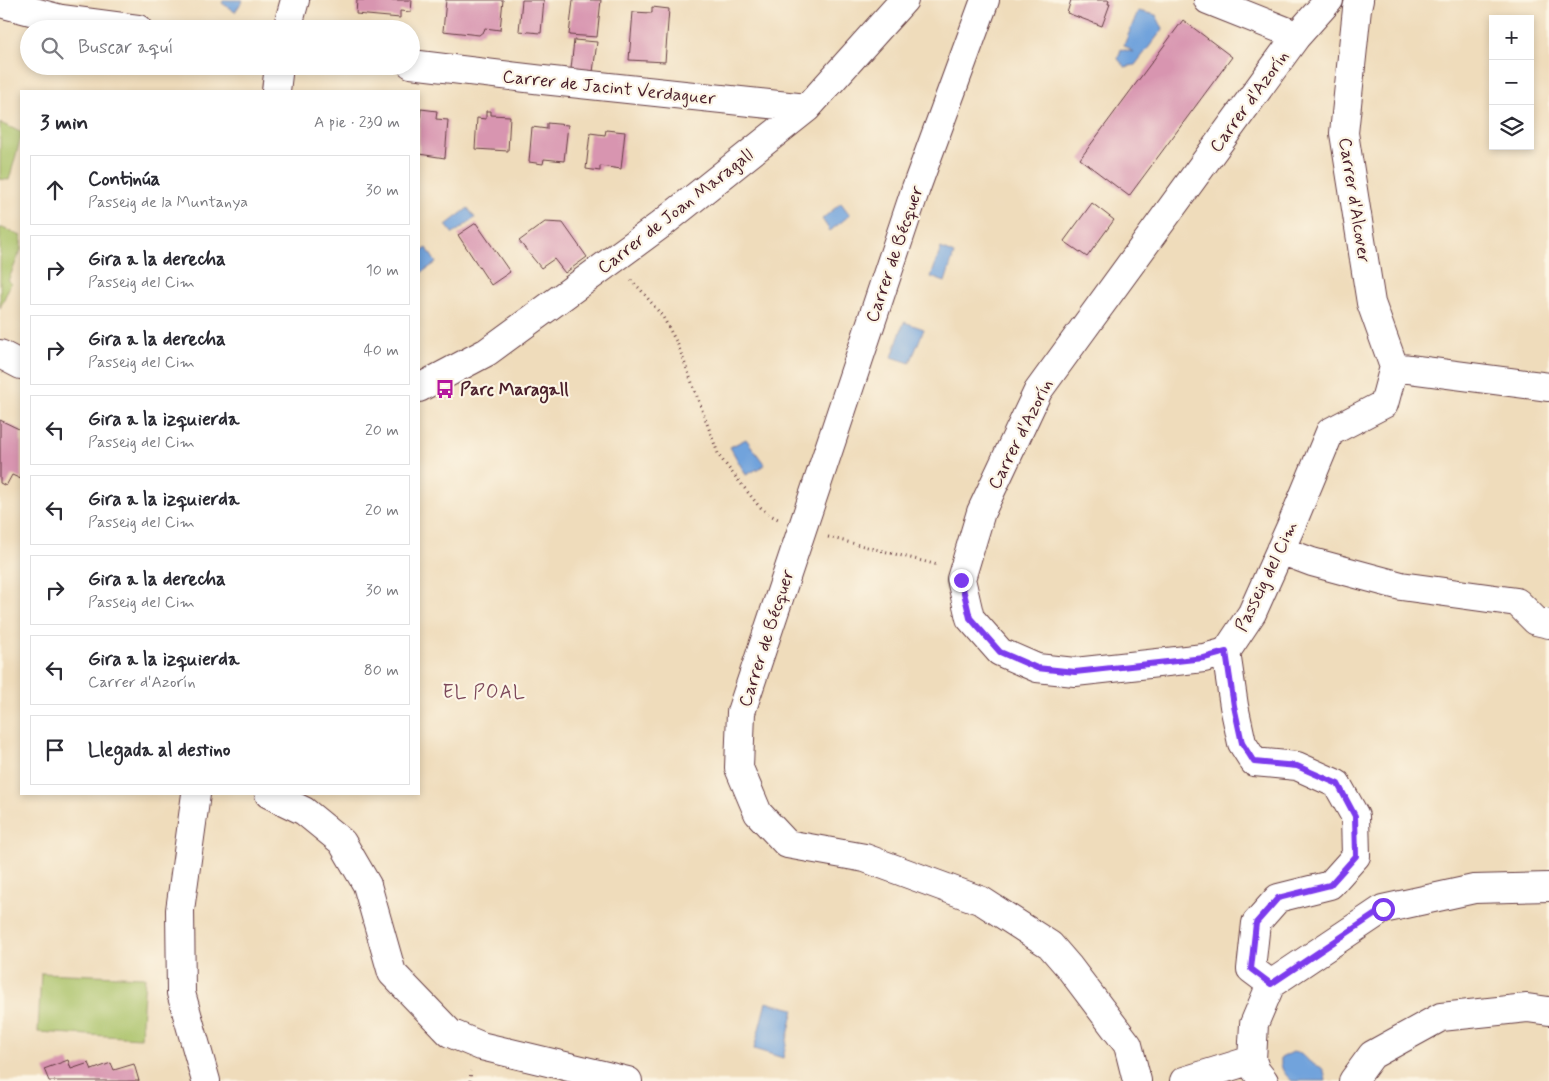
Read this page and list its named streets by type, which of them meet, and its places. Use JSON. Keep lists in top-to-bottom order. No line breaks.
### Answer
{"streets":{"street":["Carrer de Jacint Verdaguer","Carrer d'Azorín","Carrer d'Alcover","Carrer de Joan Maragall","Carrer de Bécquer","Passeig del Cim"]},"crossings":[["Carrer de Jacint Verdaguer","Carrer de Joan Maragall"],["Carrer d'Azorín","Passeig del Cim"],["Carrer d'Alcover","Passeig del Cim"]],"districts":["EL POAL"],"places":{"bus stop":["Parc Maragall"]},"page":{"map_buttons":["+","−"],"search":"Buscar aquí","heading":["3 min","A pie · 230 m"],"list":[["Continúa","Passeig de la Muntanya","30 m"],["Gira a la derecha","Passeig del Cim","10 m"],["Gira a la derecha","Passeig del Cim","40 m"],["Gira a la izquierda","Passeig del Cim","20 m"],["Gira a la izquierda","Passeig del Cim","20 m"],["Gira a la derecha","Passeig del Cim","30 m"],["Gira a la izquierda","Carrer d'Azorín","80 m"],"Llegada al destino"]}}
